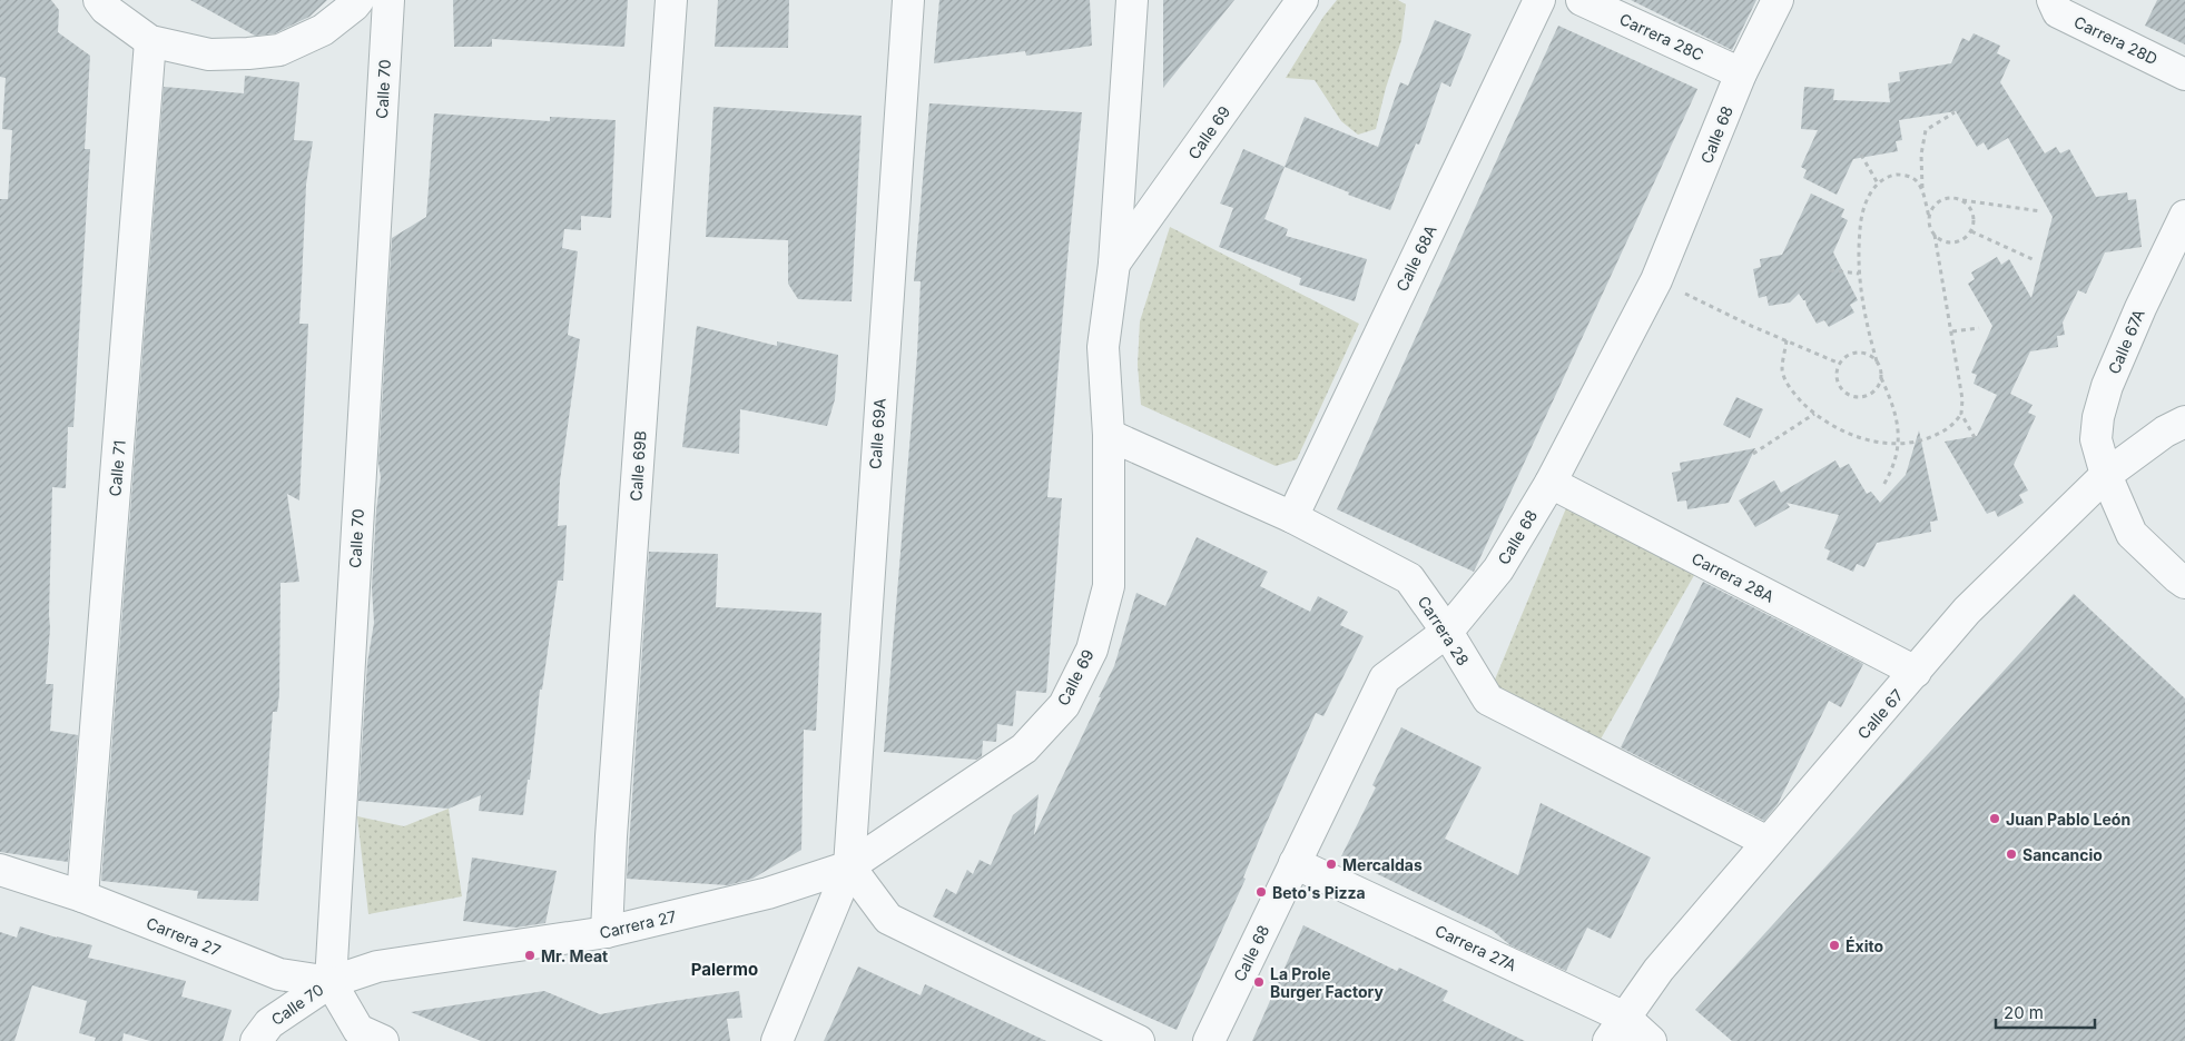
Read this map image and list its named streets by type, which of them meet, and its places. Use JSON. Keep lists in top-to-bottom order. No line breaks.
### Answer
{"streets":{"street":["Carrera 28C","Carrera 28D","Calle 70","Calle 69","Calle 68","Calle 68A","Calle 67A","Calle 69A","Calle 69B","Calle 71","Carrera 28A","Carrera 28","Calle 67","Carrera 27","Carrera 27A"]},"crossings":[["Carrera 28C","Calle 68"],["Calle 70","Carrera 27"],["Calle 69","Calle 69A"],["Calle 69","Carrera 28"],["Calle 69","Carrera 27"],["Calle 68","Carrera 28A"],["Calle 68","Carrera 28"],["Calle 68","Carrera 27A"],["Calle 68A","Carrera 28"],["Calle 67A","Calle 67"],["Calle 69A","Carrera 27"],["Calle 69B","Carrera 27"],["Calle 71","Carrera 27"],["Carrera 28A","Calle 67"],["Carrera 28","Calle 67"],["Calle 67","Carrera 27A"]],"districts":["Palermo"],"places":["Juan Pablo León","Sancancio","Mercaldas","Beto's Pizza","Éxito","Mr. Meat","La Prole Burger Factory"],"scale_bar":"20 m"}
